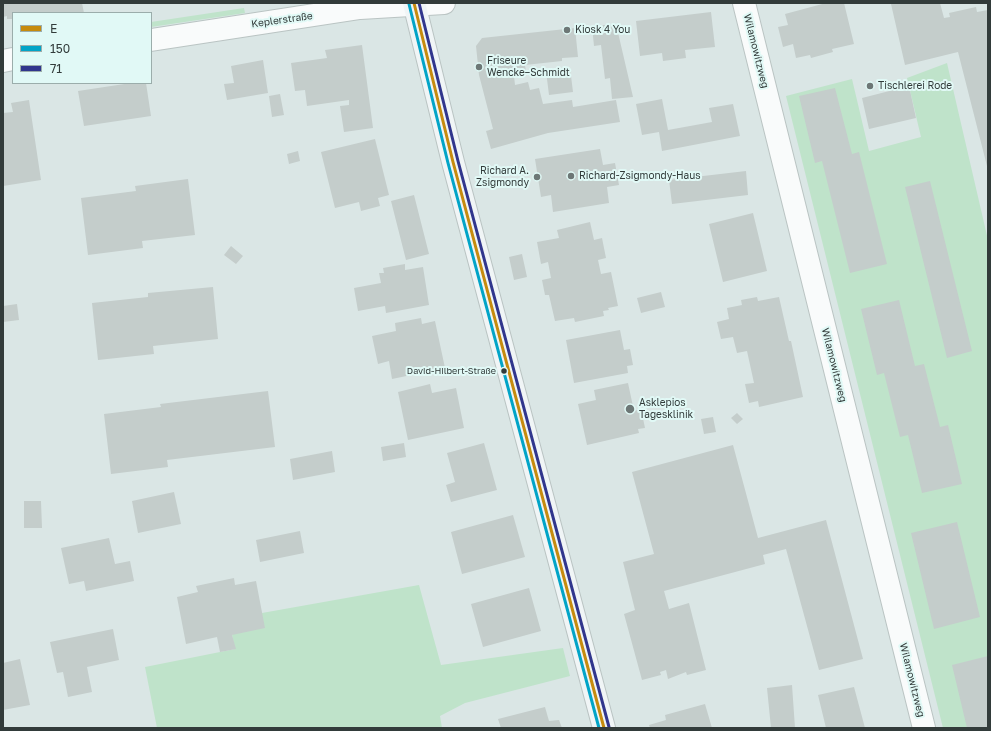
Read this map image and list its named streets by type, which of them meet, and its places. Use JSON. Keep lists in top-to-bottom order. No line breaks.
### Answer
{"streets":{"street":["Keplerstraße","Wilamowitzweg"]},"places":["Kiosk 4 You","Friseure Wencke–Schmidt","Tischlerei Rode","Richard-Zsigmondy-Haus","Richard A. Zsigmondy","David-Hilbert-Straße","Asklepios Tagesklinik"],"lines":["transit line E","transit line 71","transit line 150"],"legend":["E","150","71"]}
